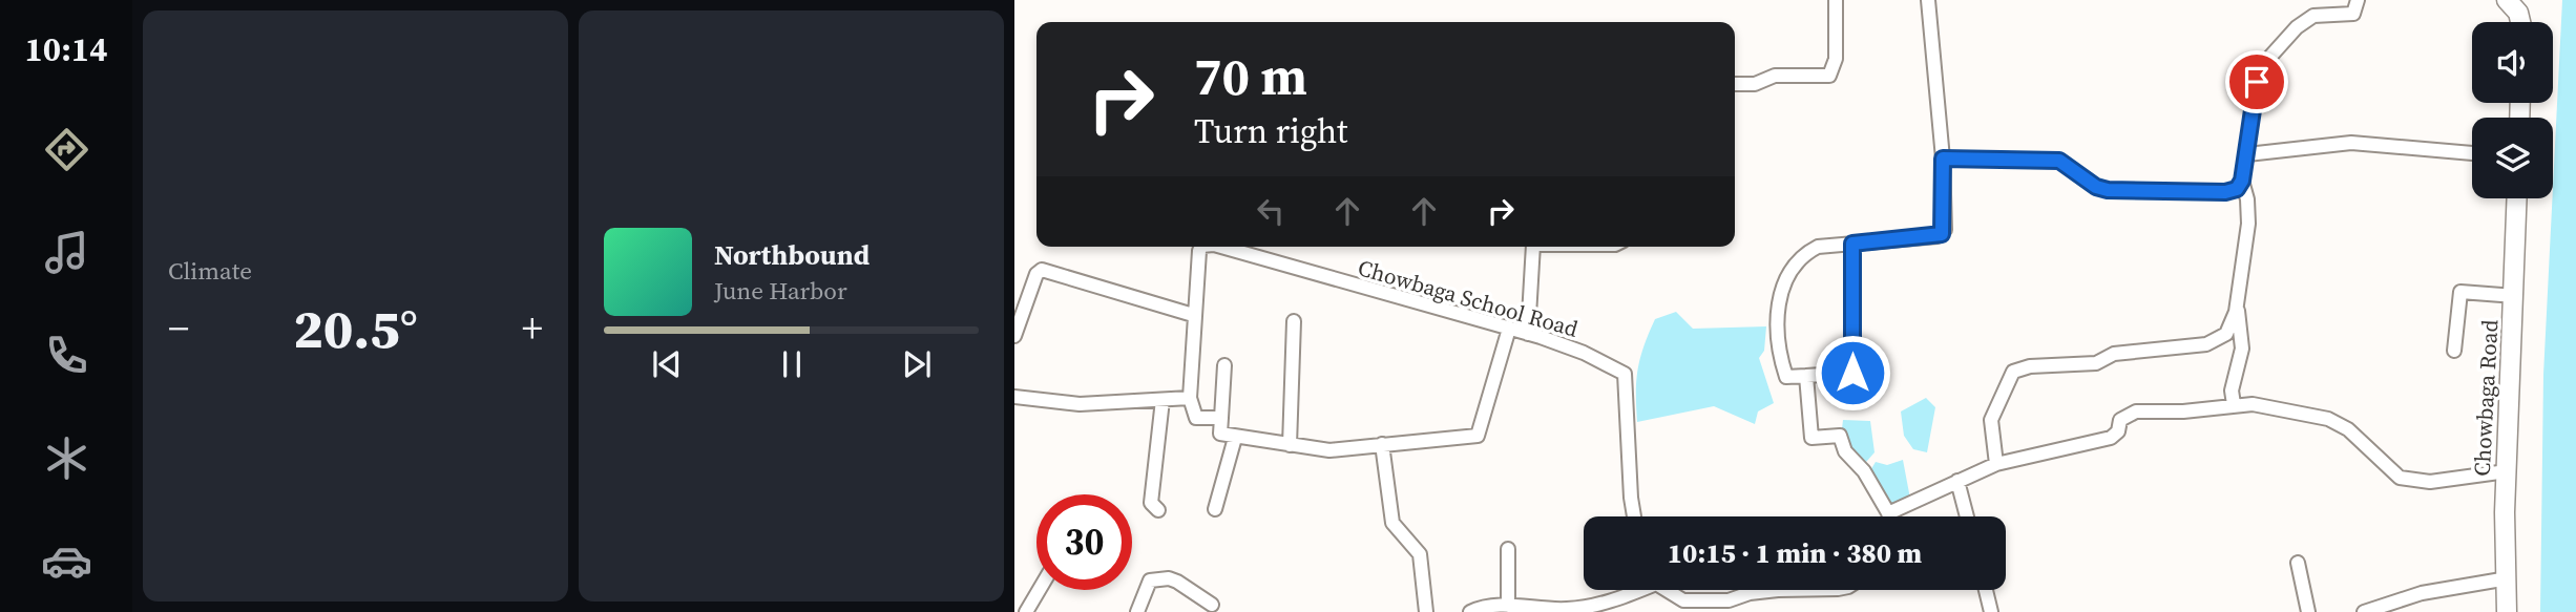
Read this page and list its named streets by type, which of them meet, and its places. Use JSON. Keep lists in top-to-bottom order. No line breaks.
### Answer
{"streets":{"street":["Chowbaga School Road","Chowbaga Road"]},"page":{"tabs":"10:14","tile":"Climate","turn":["70 m","Turn right"],"song":["Northbound","June Harbor"],"heat":["−","20.5°","+"],"limit":"30","trip":"10:15 · 1 min · 380 m"}}
